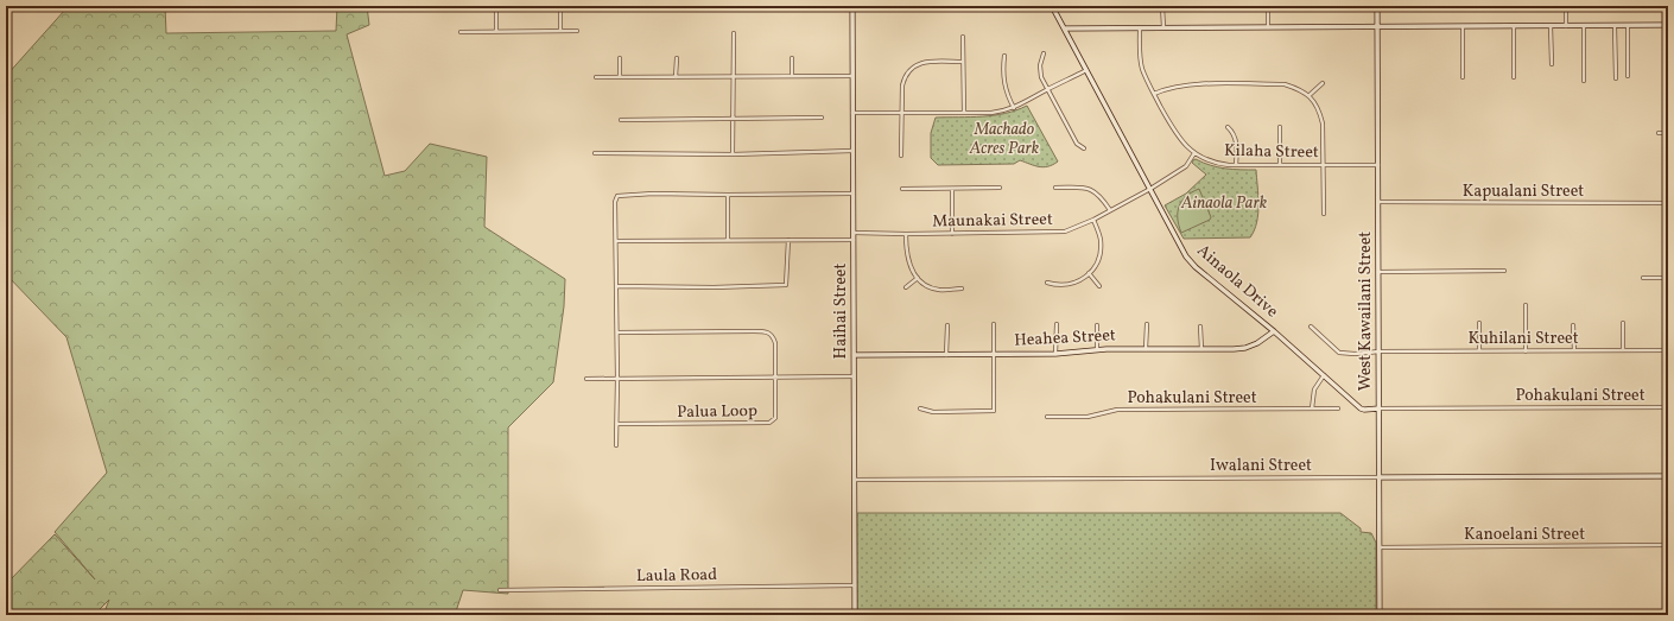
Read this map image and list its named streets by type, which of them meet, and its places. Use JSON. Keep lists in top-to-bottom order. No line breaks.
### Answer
{"streets":{"street":["Kilaha Street","Kapualani Street","Maunakai Street","Ainaola Drive","Haihai Street","West Kawailani Street","Heahea Street","Kuhilani Street","Pohakulani Street","Palua Loop","Iwalani Street","Kanoelani Street","Laula Road"]},"crossings":[["Kilaha Street","Maunakai Street"],["Kilaha Street","West Kawailani Street"],["Kapualani Street","West Kawailani Street"],["Maunakai Street","Ainaola Drive"],["Maunakai Street","Haihai Street"],["Ainaola Drive","West Kawailani Street"],["Ainaola Drive","Heahea Street"],["Ainaola Drive","Pohakulani Street"],["Haihai Street","Heahea Street"],["Haihai Street","Iwalani Street"],["Haihai Street","Laula Road"],["West Kawailani Street","Kuhilani Street"],["West Kawailani Street","Pohakulani Street"],["West Kawailani Street","Iwalani Street"],["West Kawailani Street","Kanoelani Street"]],"parks":["Machado Acres Park","Ainaola Park"]}
